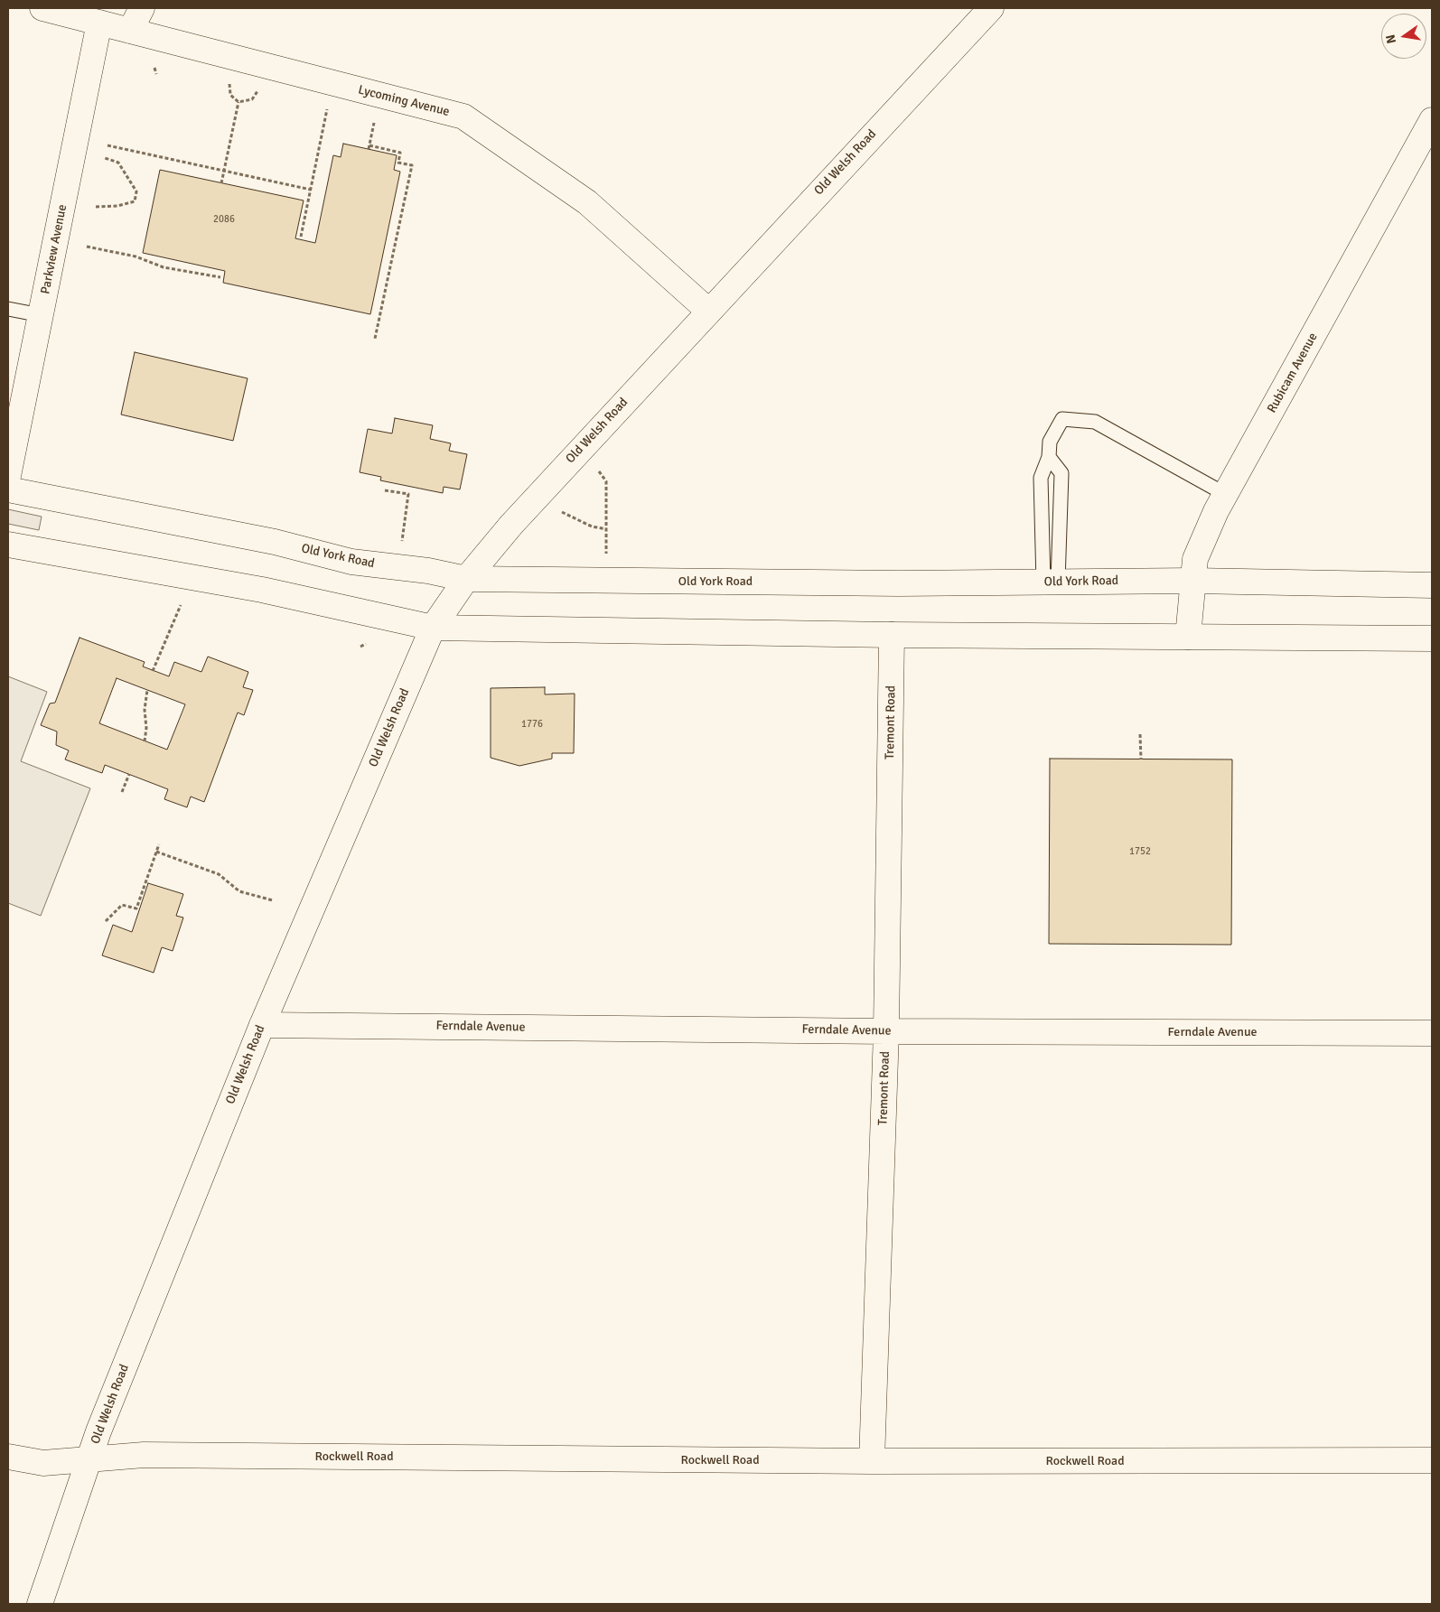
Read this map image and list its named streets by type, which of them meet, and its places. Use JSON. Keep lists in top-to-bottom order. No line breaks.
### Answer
{"streets":{"main road":["Lycoming Avenue","Old Welsh Road","Parkview Avenue","Rubicam Avenue","Old York Road","Tremont Road","Ferndale Avenue","Rockwell Road"]},"crossings":[["Lycoming Avenue","Old Welsh Road"],["Lycoming Avenue","Parkview Avenue"],["Old Welsh Road","Old York Road"],["Old Welsh Road","Ferndale Avenue"],["Old Welsh Road","Rockwell Road"],["Rubicam Avenue","Old York Road"],["Tremont Road","Ferndale Avenue"],["Tremont Road","Rockwell Road"]],"house_numbers":["2086","1776","1752"],"north":"left"}
